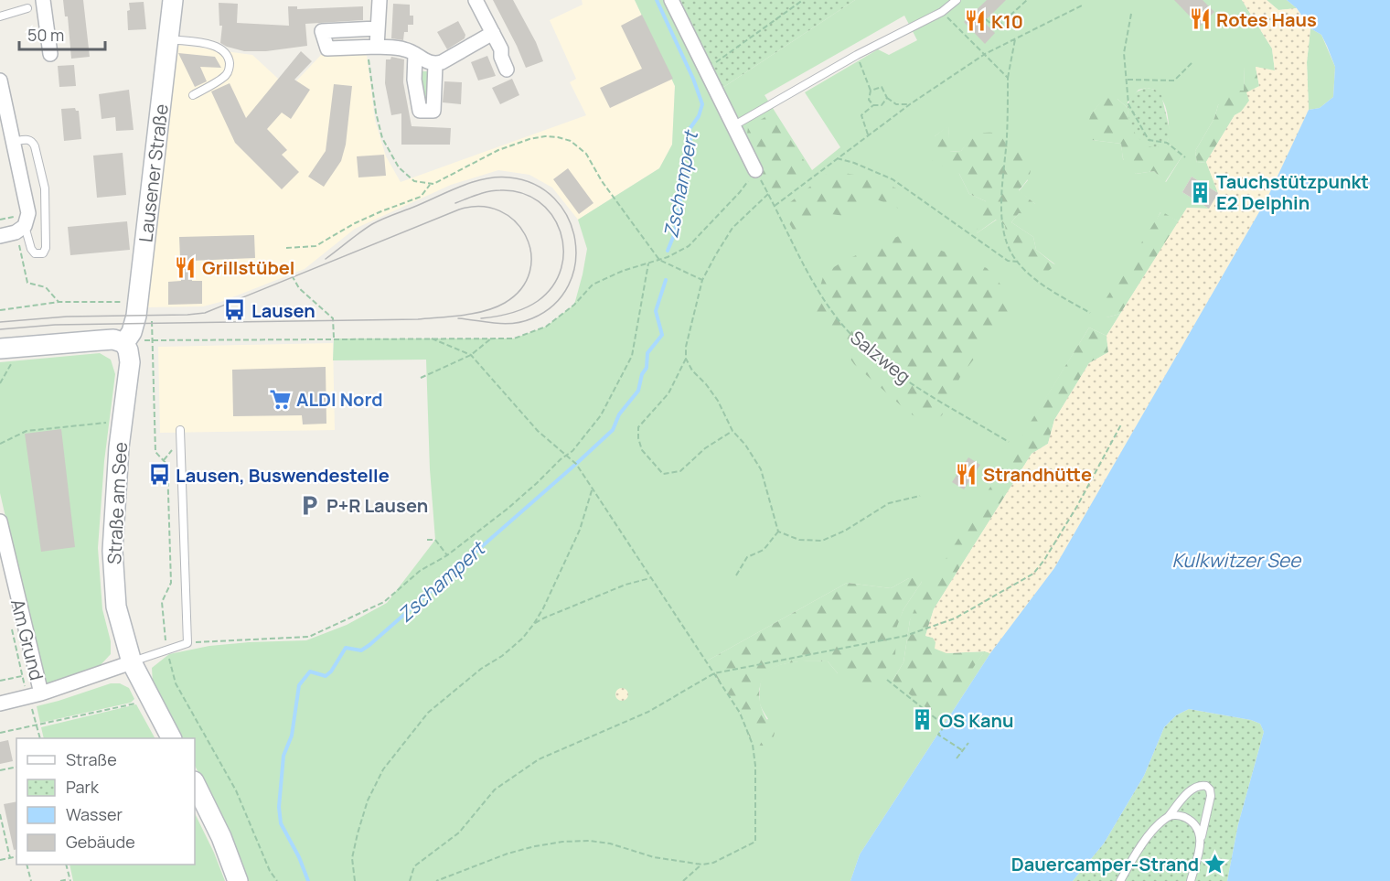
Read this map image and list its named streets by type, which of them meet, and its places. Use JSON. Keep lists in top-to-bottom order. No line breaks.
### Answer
{"streets":{"main road":["Lausener Straße","Straße am See"],"street":["Am Grund"],"path":["Salzweg"]},"crossings":[["Lausener Straße","Straße am See"]],"water":["Zschampert","Kulkwitzer See"],"places":{"restaurant":["Rotes Haus","K10","Grillstübel","Strandhütte"],"building":["Tauchstützpunkt E2 Delphin","OS Kanu"],"bus stop":["Lausen","Lausen, Buswendestelle"],"supermarket":["ALDI Nord"],"parking":["P+R Lausen"],"place":["Dauercamper-Strand"]},"legend":["Straße","Park","Wasser","Gebäude"],"scale_bar":"50 m"}
